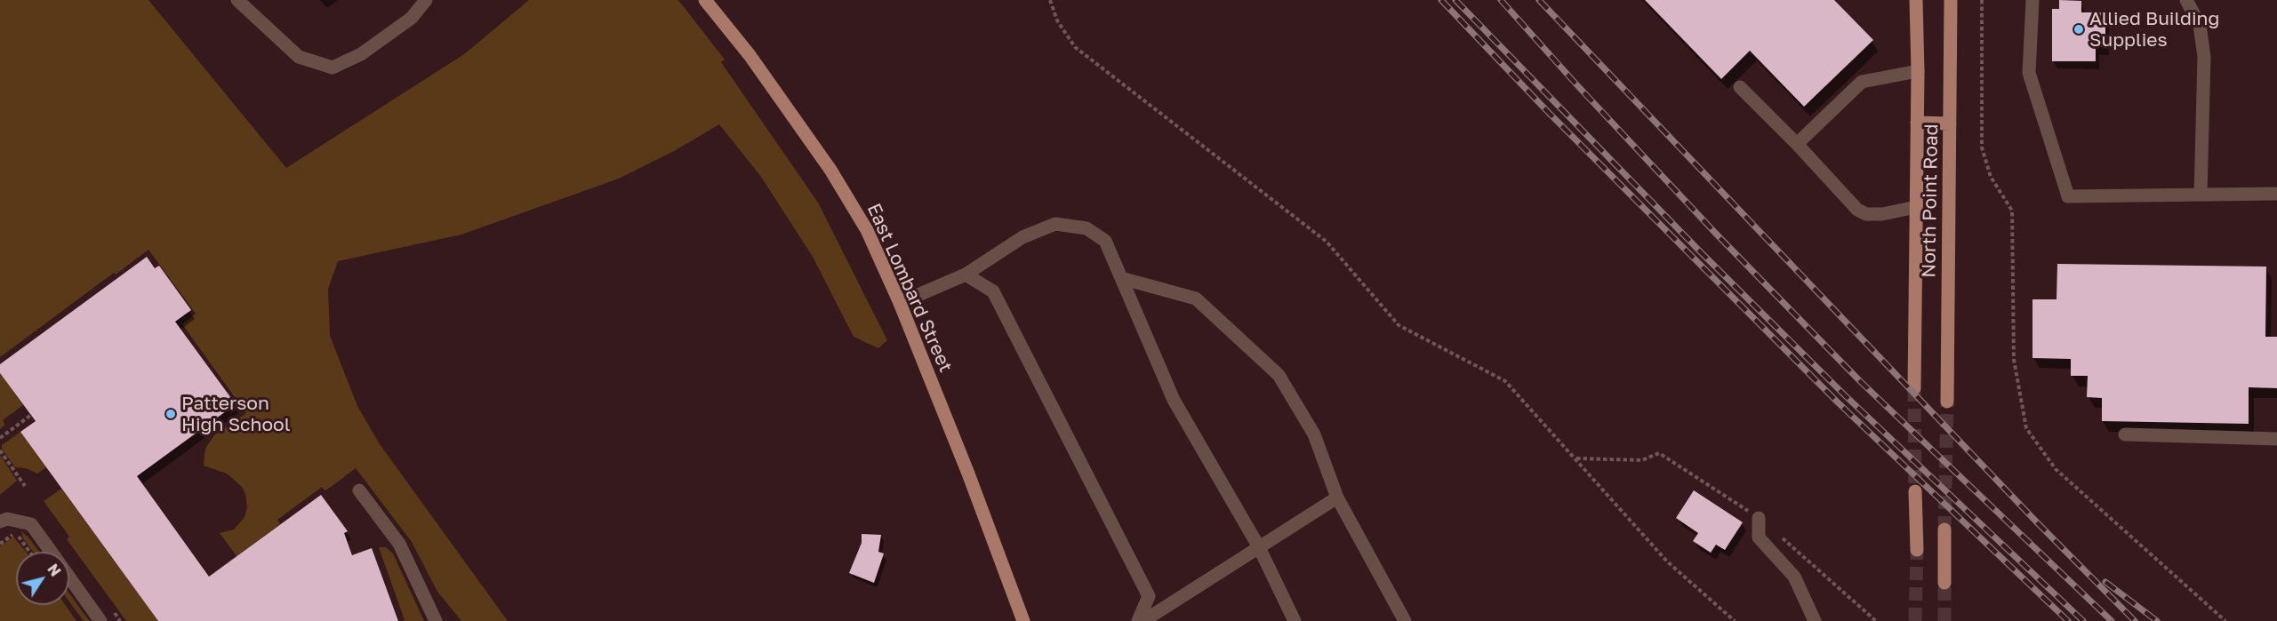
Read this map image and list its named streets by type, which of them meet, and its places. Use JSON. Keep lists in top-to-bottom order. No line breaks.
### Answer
{"streets":{"main road":["North Point Road","East Lombard Street"]},"places":["Allied Building Supplies","Patterson High School"],"north":"top right"}
